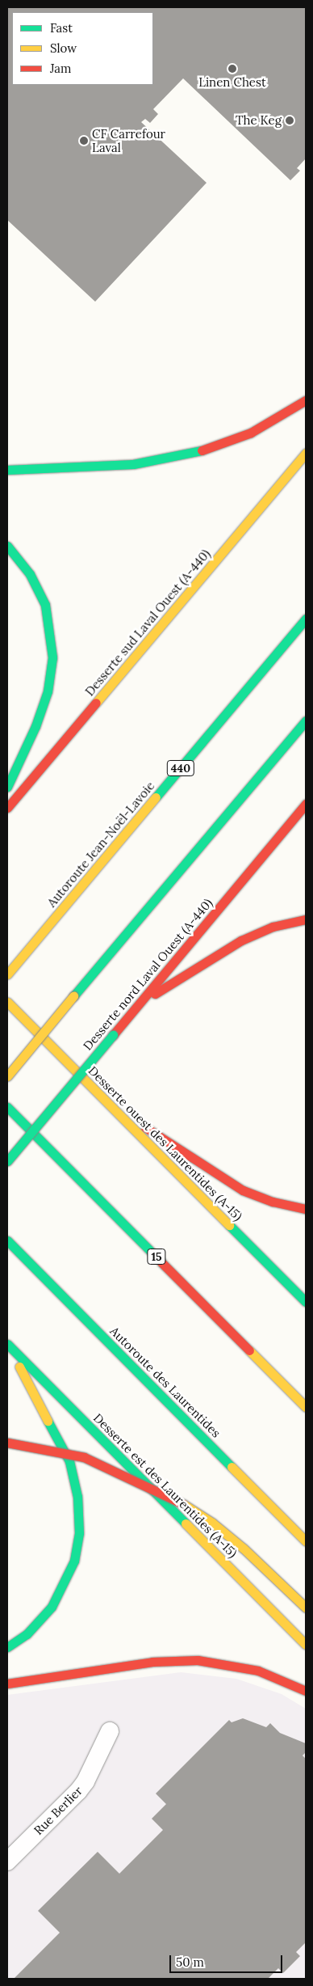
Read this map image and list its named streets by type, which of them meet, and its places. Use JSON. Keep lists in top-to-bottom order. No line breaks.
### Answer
{"streets":{"main road":["Desserte sud Laval Ouest (A-440)","440","Autoroute Jean-Noël-Lavoie","Desserte nord Laval Ouest (A-440)","Desserte ouest des Laurentides (A-15)","15","Autoroute des Laurentides","Desserte est des Laurentides (A-15)"],"street":["Rue Berlier"]},"places":["Linen Chest","The Keg","CF Carrefour Laval"],"legend":["Fast","Slow","Jam"],"scale_bar":"50 m"}
